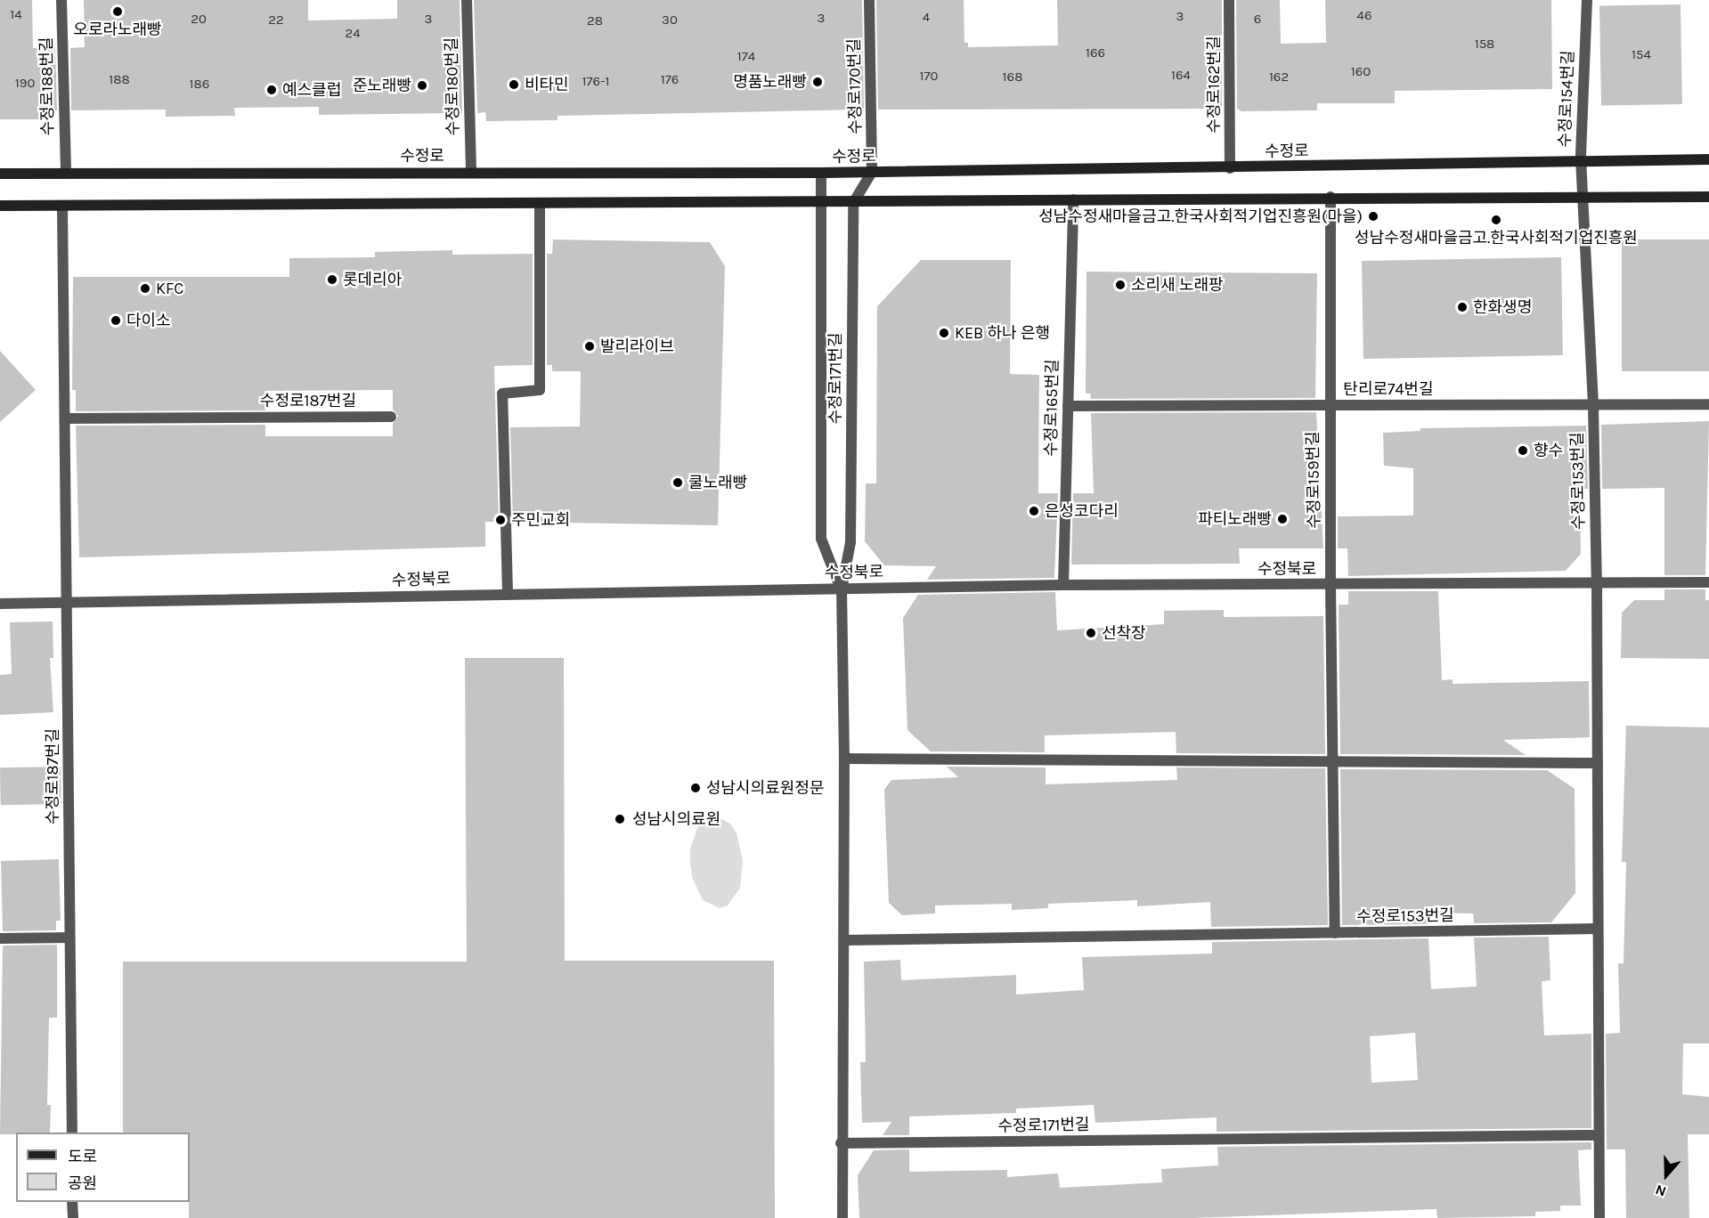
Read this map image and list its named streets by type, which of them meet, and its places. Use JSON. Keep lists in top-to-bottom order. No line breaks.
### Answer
{"streets":{"main road":["수정로"],"street":["수정로162번길","수정로188번길","수정로180번길","수정로170번길","수정로154번길","수정로171번길","탄리로74번길","수정로187번길","수정로165번길","수정로159번길","수정로153번길","수정북로"]},"crossings":[["수정로162번길","수정로"],["수정로188번길","수정로"],["수정로180번길","수정로"],["수정로170번길","수정로"],["수정로154번길","수정로"],["수정로154번길","수정로153번길"],["수정로","수정로171번길"],["수정로171번길","수정로153번길"],["수정로171번길","수정북로"],["탄리로74번길","수정로165번길"],["탄리로74번길","수정로159번길"],["탄리로74번길","수정로153번길"],["수정로187번길","수정북로"],["수정로165번길","수정북로"],["수정로159번길","수정로153번길"],["수정로159번길","수정북로"],["수정로153번길","수정북로"]],"places":["오로라노래빵","명품노래빵","비타민","준노래빵","예스클럽","성남수정새마을금고.한국사회적기업진흥원(마을)","성남수정새마을금고.한국사회적기업진흥원","롯데리아","소리새 노래팡","KFC","한화생명","다이소","KEB 하나 은행","발리라이브","향수","쿨노래빵","은성코다리","파티노래빵","주민교회","선착장","성남시의료원정문","성남시의료원"],"house_numbers":["14","46","3","4","3","20","3","6","22","30","28","24","158","166","154","174","160","164","170","168","162","188","176","176-1","190","186"],"legend":["도로","공원"],"north":"bottom"}
